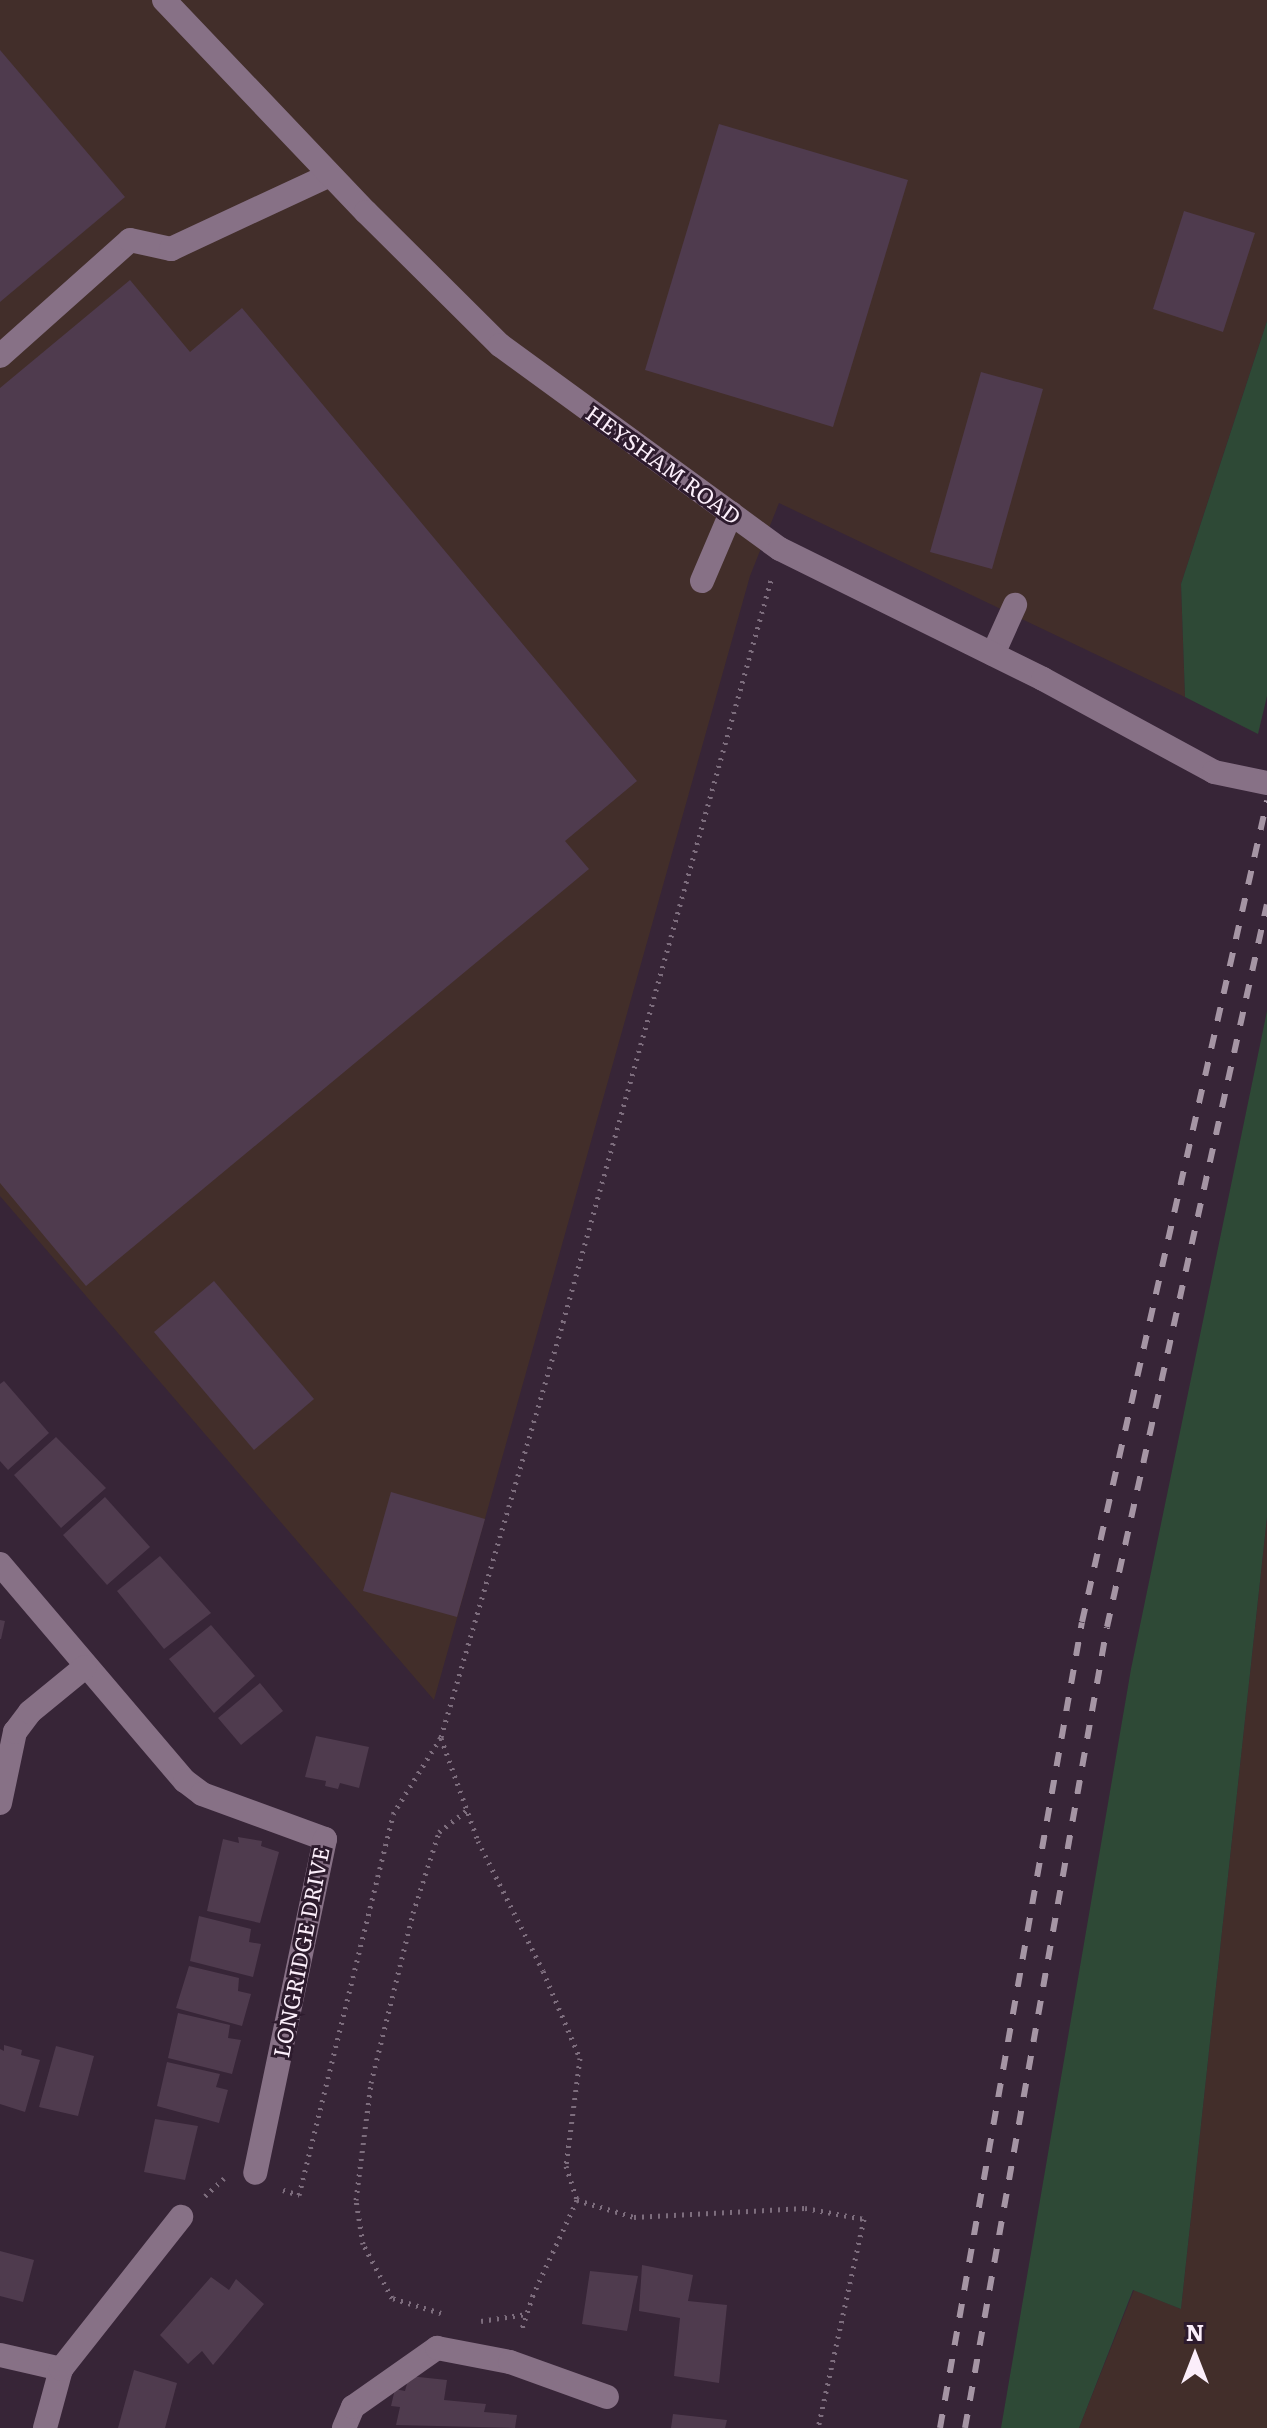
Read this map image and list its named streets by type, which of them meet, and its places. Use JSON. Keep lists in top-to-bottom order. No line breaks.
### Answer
{"streets":{"street":["HEYSHAM ROAD","LONGRIDGE DRIVE"]},"north":"top"}
